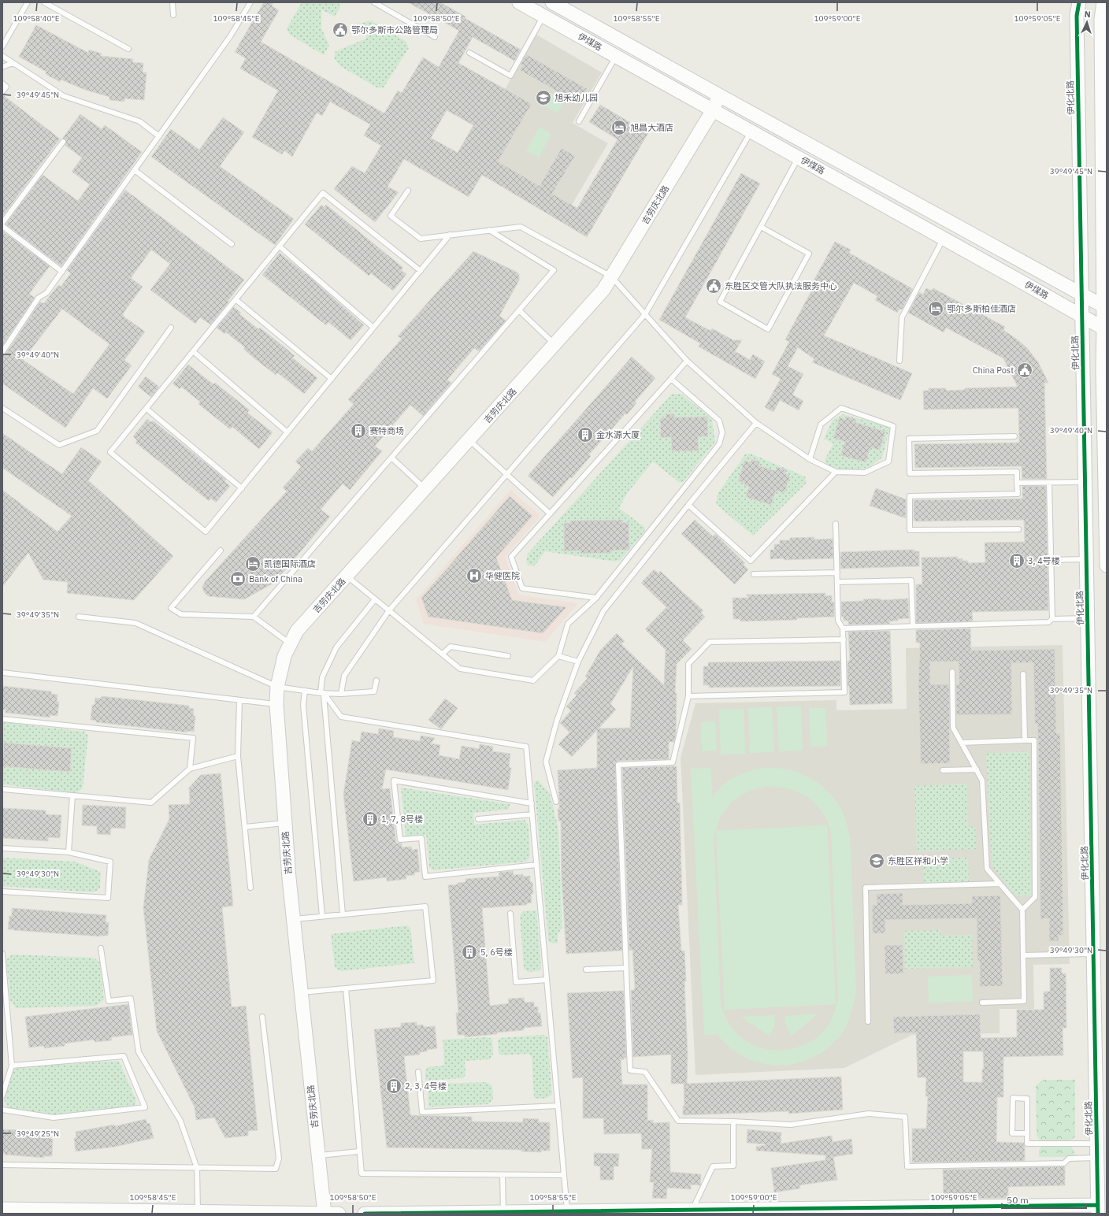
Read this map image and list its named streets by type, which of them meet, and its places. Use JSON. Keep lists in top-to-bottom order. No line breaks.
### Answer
{"streets":{"street":["伊煤路","伊化北路","吉劳庆北路"]},"crossings":[["伊煤路","伊化北路"],["伊煤路","吉劳庆北路"]],"places":{"public building":["鄂尔多斯市公路管理局","东胜区交管大队执法服务中心","China Post"],"school or university":["旭禾幼儿园","东胜区祥和小学"],"hotel":["旭昌大酒店","鄂尔多斯柏佳酒店","凯德国际酒店"],"building":["赛特商场","金水源大厦","3, 4号楼","1, 7, 8号楼","5, 6号楼","2, 3, 4号楼"],"hospital":["华健医院"],"bank":["Bank of China"]},"scale_bar":"50 m","north":"top","coordinates":["109°58'45\"E","109°58'50\"E","109°58'55\"E","109°59'00\"E","109°59'05\"E","109°58'40\"E","39°49'45\"N","39°49'40\"N","39°49'35\"N","39°49'30\"N","39°49'25\"N"]}
